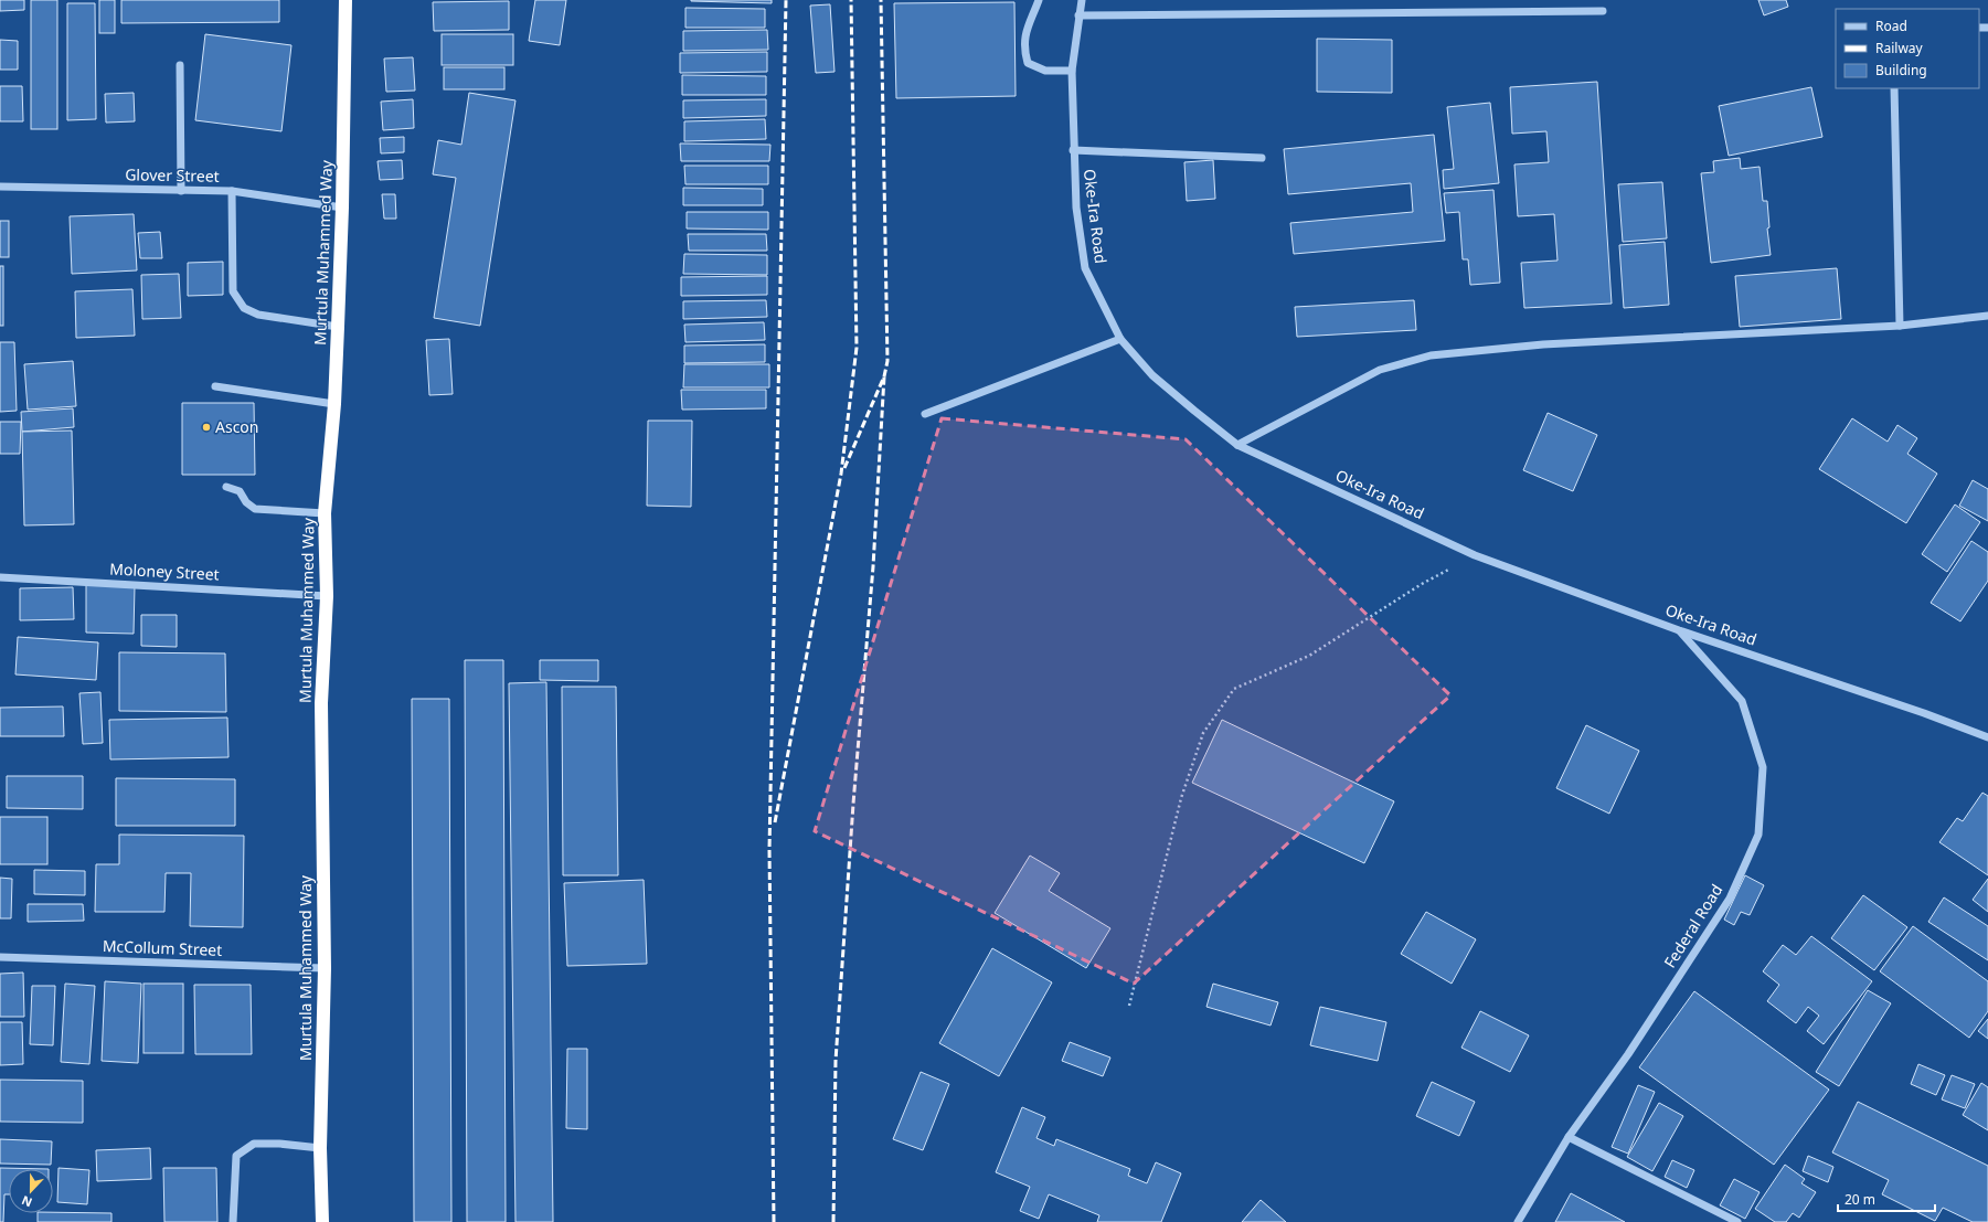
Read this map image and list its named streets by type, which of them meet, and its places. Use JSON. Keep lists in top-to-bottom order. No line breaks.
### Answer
{"streets":{"highway":["Murtula Muhammed Way"],"street":["Glover Street","Oke-Ira Road","Moloney Street","Federal Road","McCollum Street"]},"crossings":[["Glover Street","Murtula Muhammed Way"],["Oke-Ira Road","Federal Road"],["Murtula Muhammed Way","Moloney Street"],["Murtula Muhammed Way","McCollum Street"]],"places":["Ascon"],"legend":["Road","Railway","Building"],"scale_bar":"20 m","north":"bottom"}
